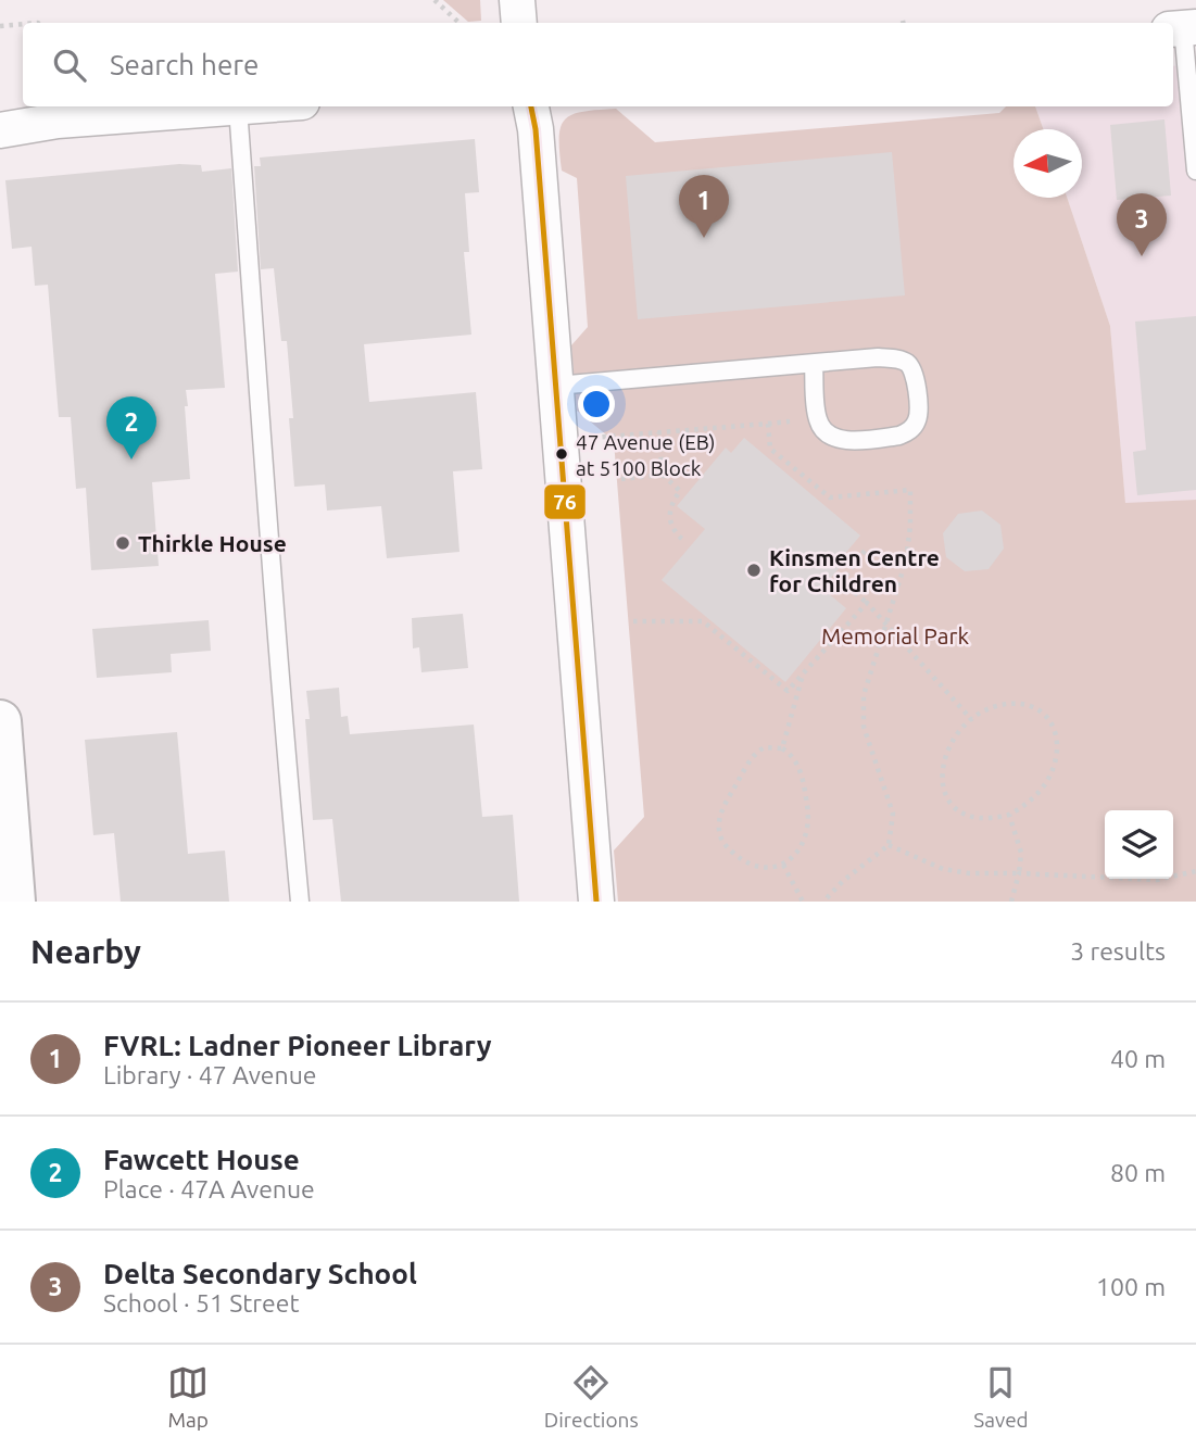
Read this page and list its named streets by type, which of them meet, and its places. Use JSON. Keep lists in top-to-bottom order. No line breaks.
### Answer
{"parks":["Memorial Park"],"places":["47 Avenue (EB) at 5100 Block","Thirkle House","Kinsmen Centre for Children"],"lines":["transit line 76"],"north":"left","page":{"search":"Search here","pins":["1","3","2"],"heading":["Nearby","3 results"],"list":[{"mark":"1","name":"FVRL: Ladner Pioneer Library","note":"Library · 47 Avenue","value":"40 m"},{"mark":"2","name":"Fawcett House","note":"Place · 47A Avenue","value":"80 m"},{"mark":"3","name":"Delta Secondary School","note":"School · 51 Street","value":"100 m"}],"nav":["Map","Directions","Saved"]}}
